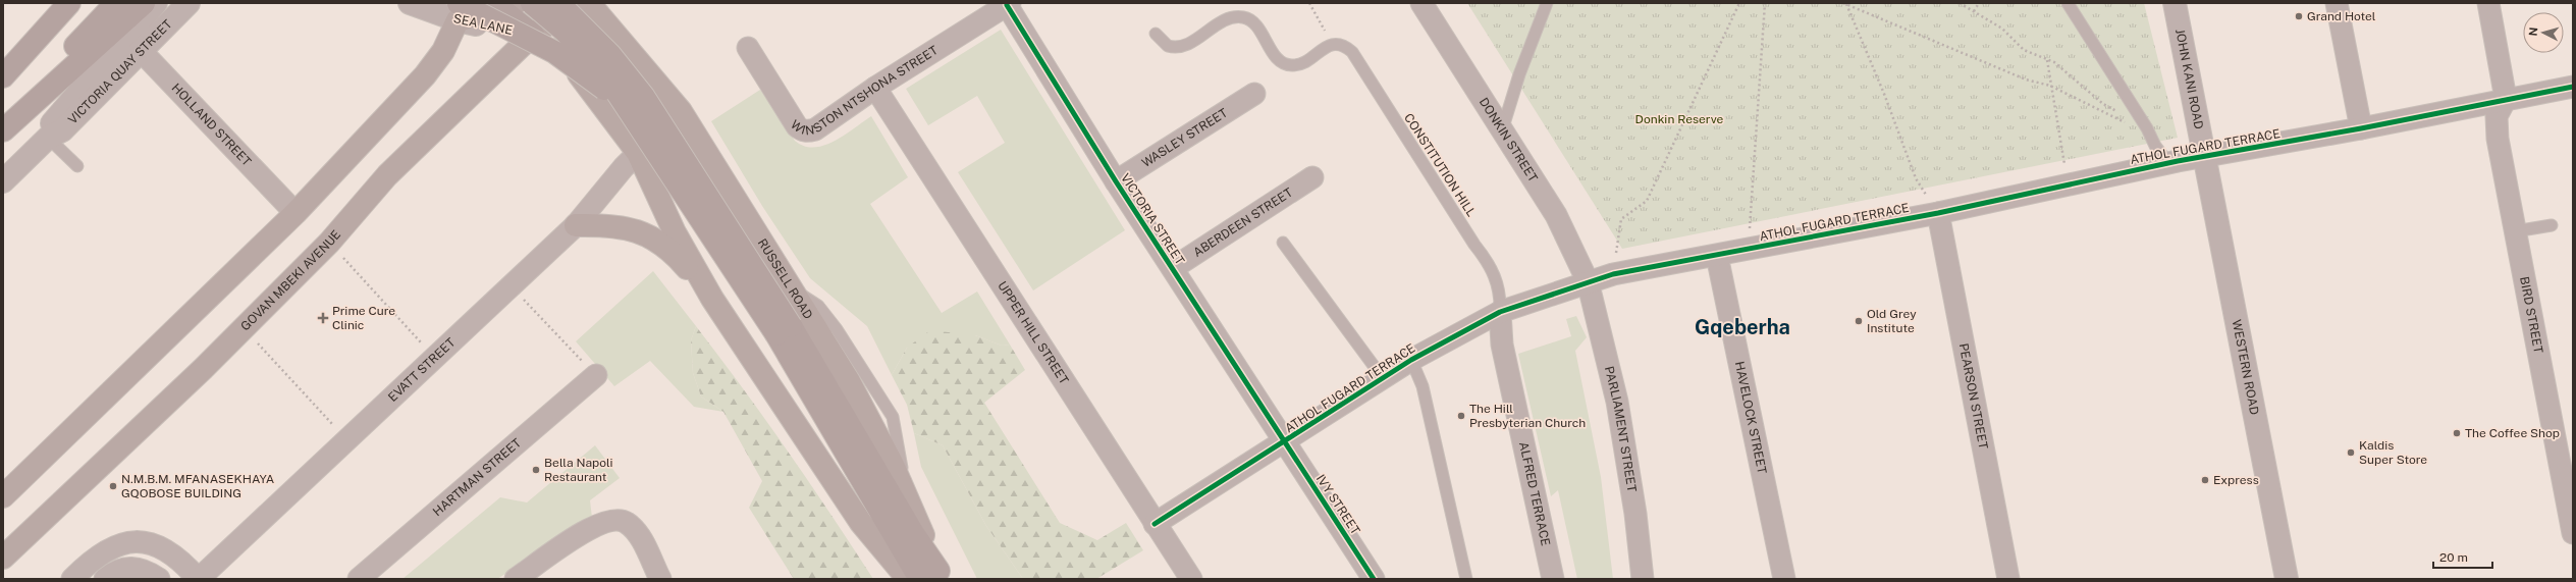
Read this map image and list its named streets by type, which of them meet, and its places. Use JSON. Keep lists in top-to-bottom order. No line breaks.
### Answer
{"streets":{"main road":["RUSSELL ROAD","GOVAN MBEKI AVENUE"],"street":["SEA LANE","VICTORIA QUAY STREET","JOHN KANI ROAD","WINSTON NTSHONA STREET","HOLLAND STREET","WASLEY STREET","DONKIN STREET","ATHOL FUGARD TERRACE","VICTORIA STREET","ABERDEEN STREET","BIRD STREET","UPPER HILL STREET","WESTERN ROAD","EVATT STREET","PEARSON STREET","HAVELOCK STREET","PARLIAMENT STREET","HARTMAN STREET","ALFRED TERRACE","IVY STREET"],"lane":["CONSTITUTION HILL"]},"crossings":[["SEA LANE","GOVAN MBEKI AVENUE"],["VICTORIA QUAY STREET","HOLLAND STREET"],["JOHN KANI ROAD","ATHOL FUGARD TERRACE"],["JOHN KANI ROAD","WESTERN ROAD"],["WINSTON NTSHONA STREET","VICTORIA STREET"],["WINSTON NTSHONA STREET","UPPER HILL STREET"],["WASLEY STREET","VICTORIA STREET"],["DONKIN STREET","ATHOL FUGARD TERRACE"],["DONKIN STREET","PARLIAMENT STREET"],["ATHOL FUGARD TERRACE","CONSTITUTION HILL"],["ATHOL FUGARD TERRACE","VICTORIA STREET"],["ATHOL FUGARD TERRACE","BIRD STREET"],["ATHOL FUGARD TERRACE","UPPER HILL STREET"],["ATHOL FUGARD TERRACE","WESTERN ROAD"],["ATHOL FUGARD TERRACE","PEARSON STREET"],["ATHOL FUGARD TERRACE","HAVELOCK STREET"],["ATHOL FUGARD TERRACE","PARLIAMENT STREET"],["ATHOL FUGARD TERRACE","ALFRED TERRACE"],["ATHOL FUGARD TERRACE","IVY STREET"],["CONSTITUTION HILL","ALFRED TERRACE"],["VICTORIA STREET","ABERDEEN STREET"],["VICTORIA STREET","IVY STREET"],["RUSSELL ROAD","EVATT STREET"]],"districts":["Gqeberha"],"parks":["Donkin Reserve"],"places":{"other":["Grand Hotel","Old Grey Institute","The Hill Presbyterian Church","The Coffee Shop","Kaldis Super Store","Bella Napoli Restaurant","Express","N.M.B.M. MFANASEKHAYA GQOBOSE BUILDING"],"health":["Prime Cure Clinic"]},"scale_bar":"20 m","north":"left"}
